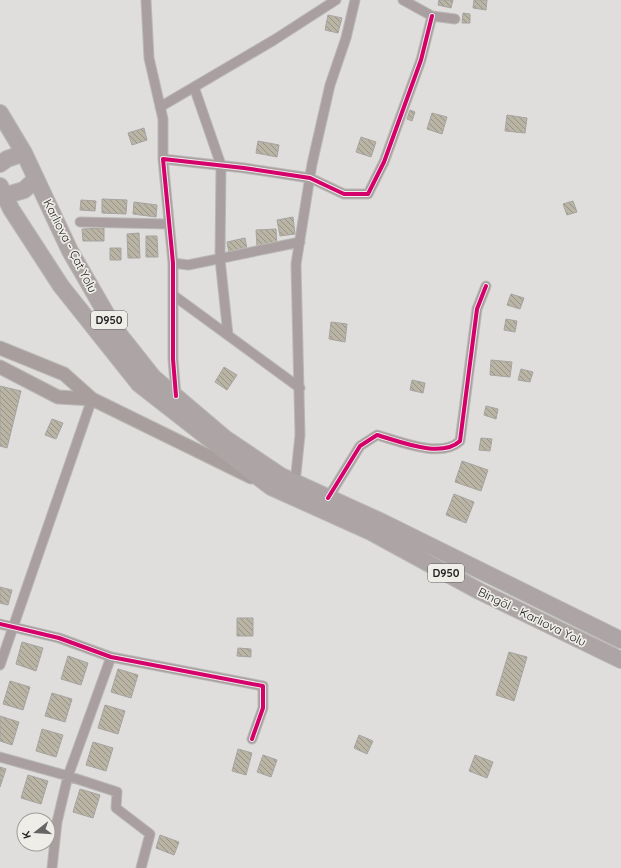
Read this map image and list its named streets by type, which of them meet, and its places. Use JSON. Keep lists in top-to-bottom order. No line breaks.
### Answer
{"streets":{"highway":["Karlıova - Çat Yolu","D950","Bingöl - Karlıova Yolu"]},"crossings":[["Karlıova - Çat Yolu","Bingöl - Karlıova Yolu"]],"north":"left"}
